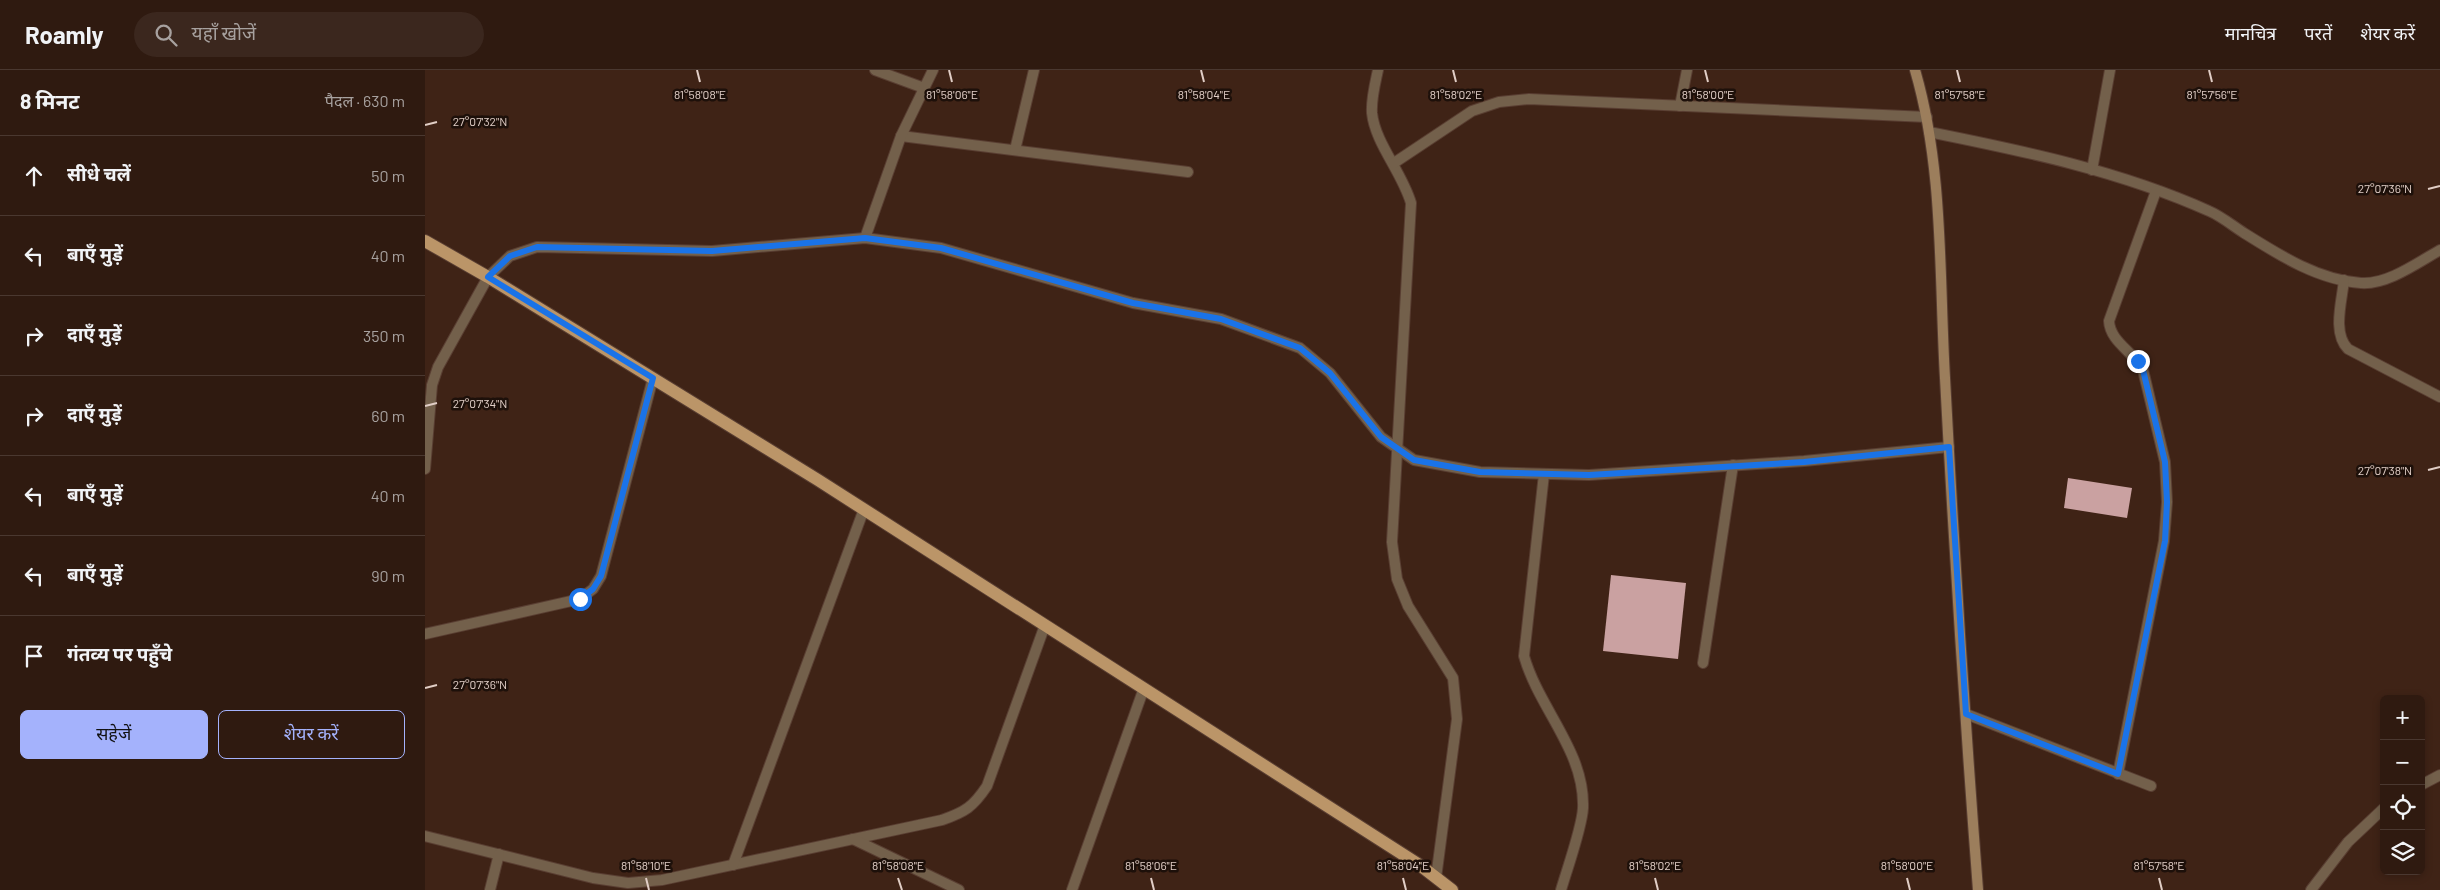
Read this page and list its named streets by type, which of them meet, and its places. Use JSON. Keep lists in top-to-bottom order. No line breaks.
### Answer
{"page":{"header":"Roamly","search":"यहाँ खोजें","nav":["मानचित्र","परतें","शेयर करें"],"heading":["8 मिनट","पैदल · 630 m"],"list":[["सीधे चलें","50 m"],["बाएँ मुड़ें","40 m"],["दाएँ मुड़ें","350 m"],["दाएँ मुड़ें","60 m"],["बाएँ मुड़ें","40 m"],["बाएँ मुड़ें","90 m"],"गंतव्य पर पहुँचे"],"buttons":["सहेजें","शेयर करें"],"map_buttons":["+","−"]},"coordinates":["81°58'08\"E","81°58'06\"E","81°58'04\"E","81°58'02\"E","81°58'00\"E","81°57'58\"E","81°57'56\"E","27°07'32\"N","27°07'36\"N","27°07'34\"N","27°07'38\"N","81°58'10\"E"]}
